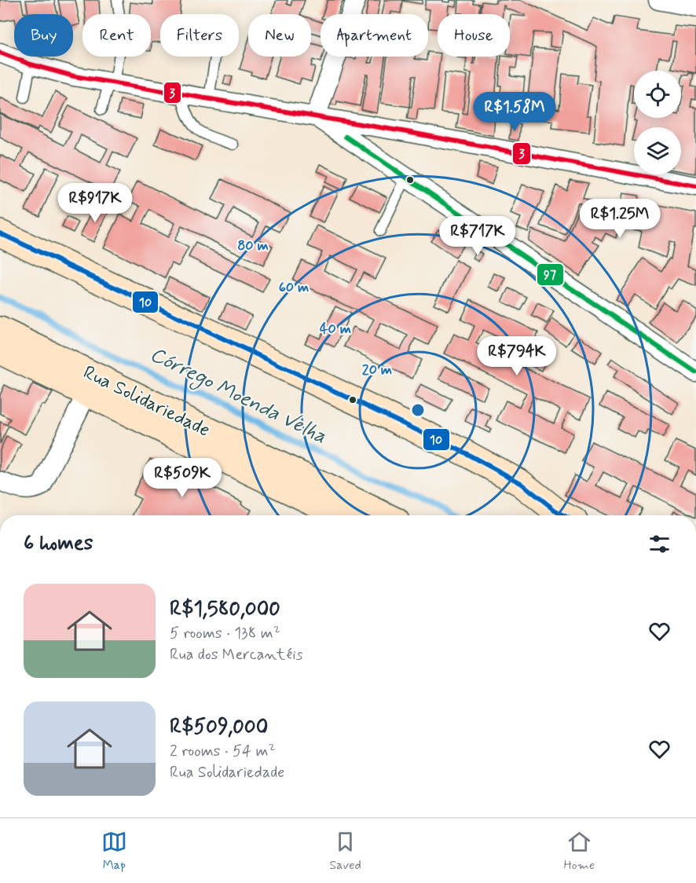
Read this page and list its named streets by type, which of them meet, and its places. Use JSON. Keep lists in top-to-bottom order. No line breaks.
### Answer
{"streets":{"main road":["Rua Solidariedade"]},"water":["Córrego Moenda Velha"],"lines":["transit line 3","transit line 97","transit line 10"],"page":{"chip":["Buy","Rent","Filters","New","Apartment","House"],"price":["R$1.58M","R$917K","R$1.25M","R$717K","R$794K","R$509K"],"heading":"6 homes","list":[{"name":"R$1,580,000","note":"5 rooms · 138 m² · Rua dos Mercantéis"},{"name":"R$509,000","note":"2 rooms · 54 m² · Rua Solidariedade"}],"tabs":["Map","Saved","Home"]},"rings":["80 m","60 m","40 m","20 m"]}
